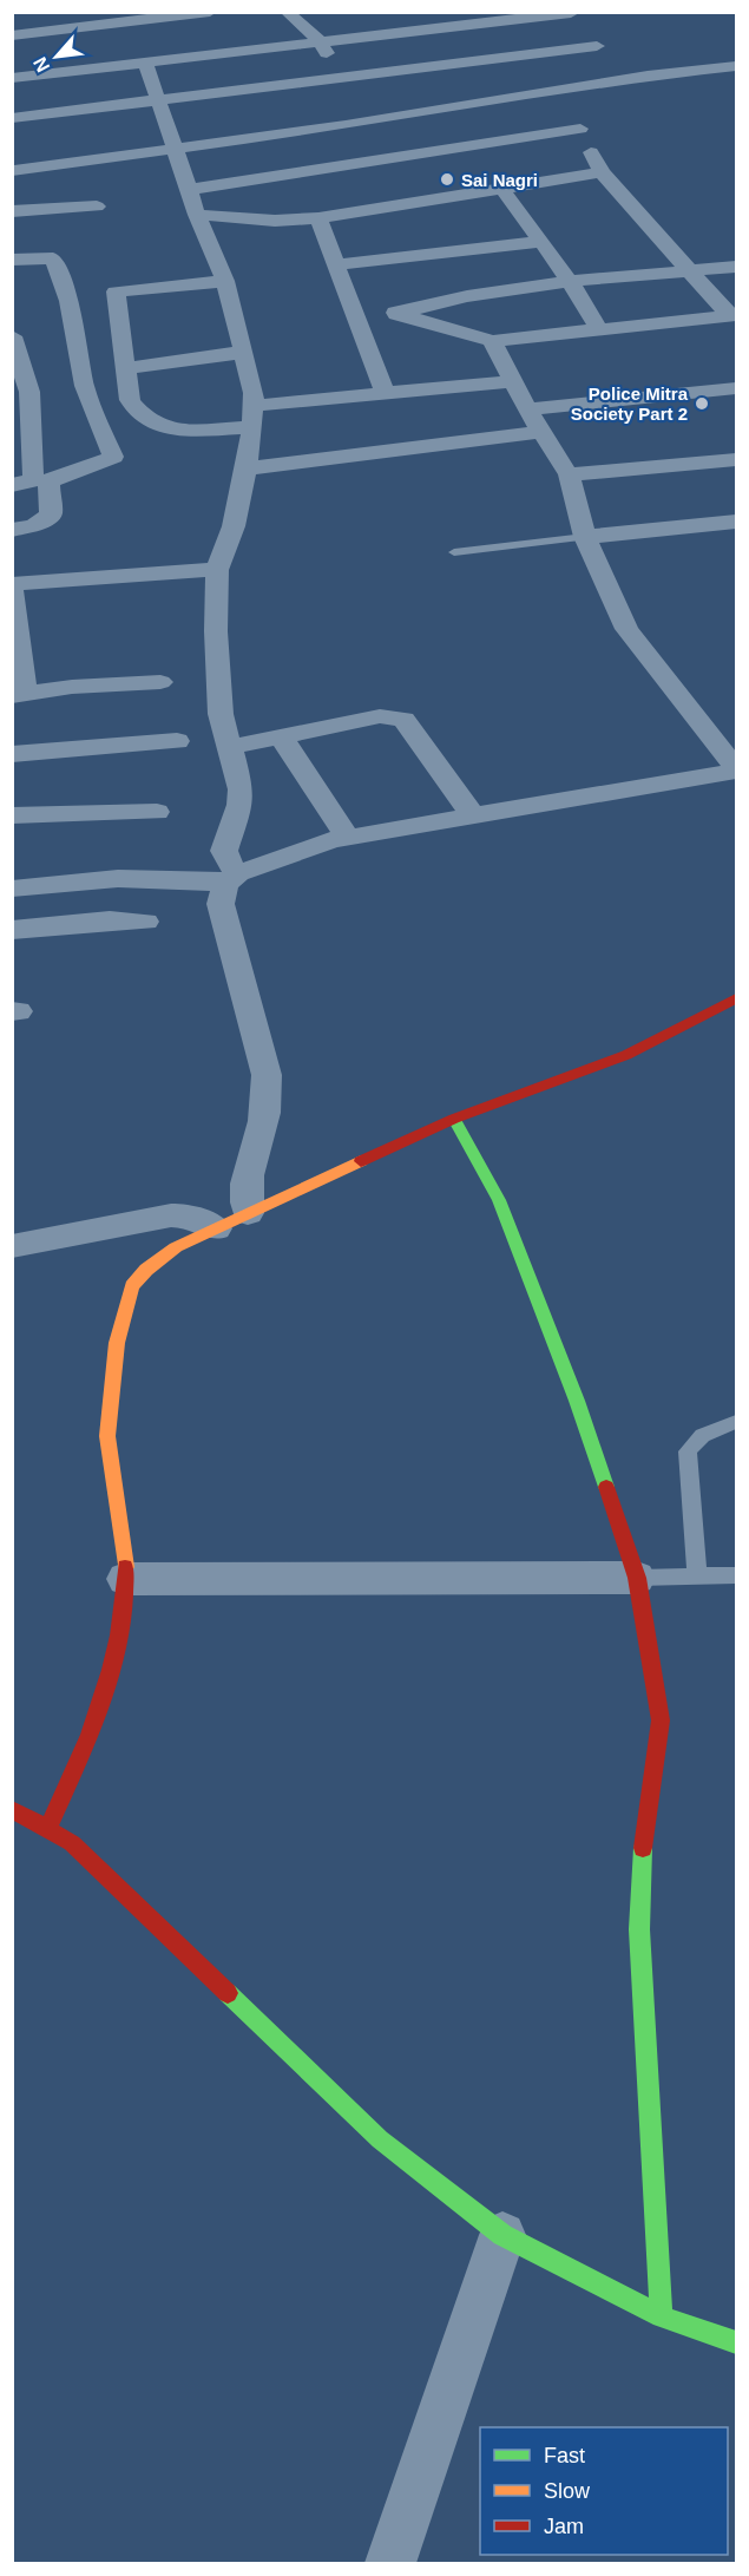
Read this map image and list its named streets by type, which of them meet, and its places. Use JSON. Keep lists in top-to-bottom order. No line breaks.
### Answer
{"places":["Sai Nagri","Police Mitra Society Part 2"],"legend":["Fast","Slow","Jam"],"north":"bottom left"}
